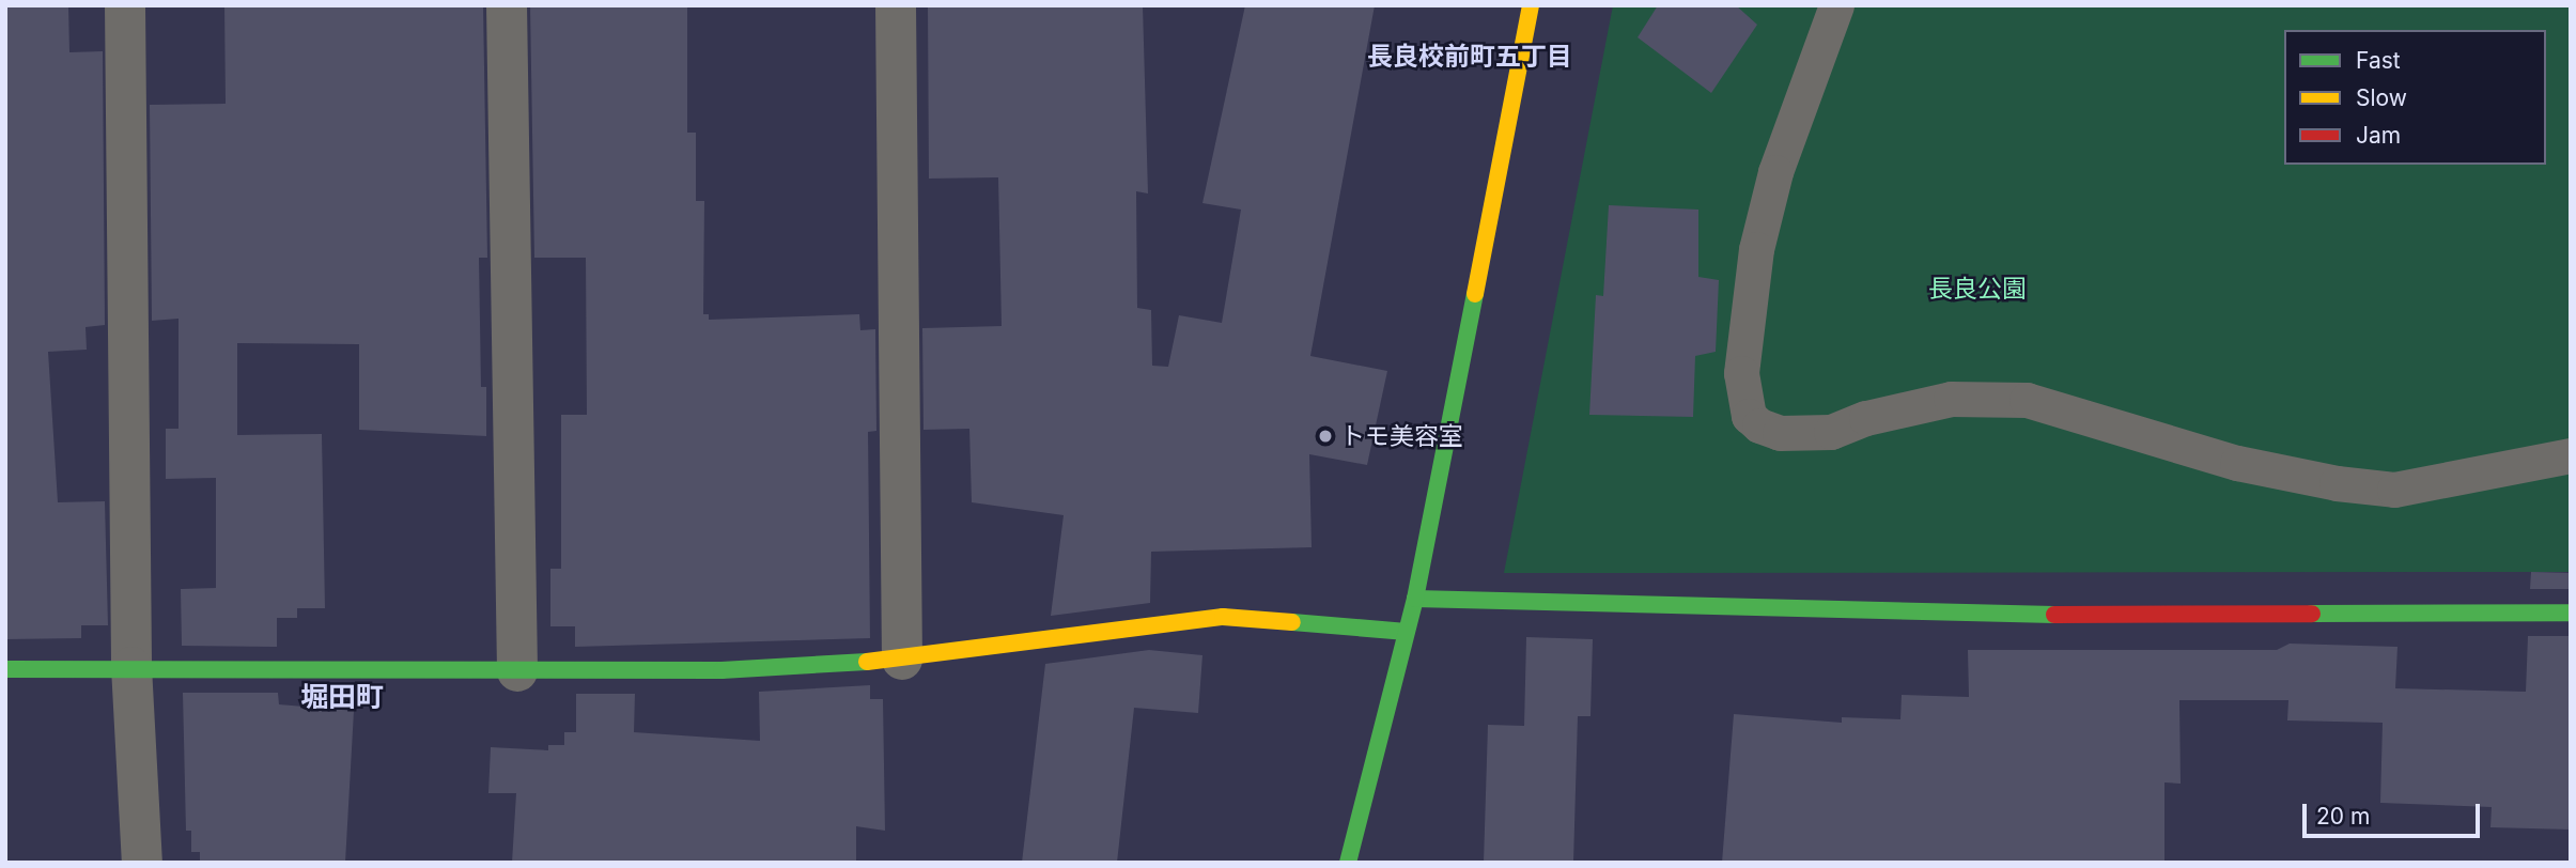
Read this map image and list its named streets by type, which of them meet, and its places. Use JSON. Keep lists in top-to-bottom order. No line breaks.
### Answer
{"districts":["長良校前町五丁目","堀田町"],"parks":["長良公園"],"places":["トモ美容室"],"legend":["Fast","Slow","Jam"],"scale_bar":"20 m"}
